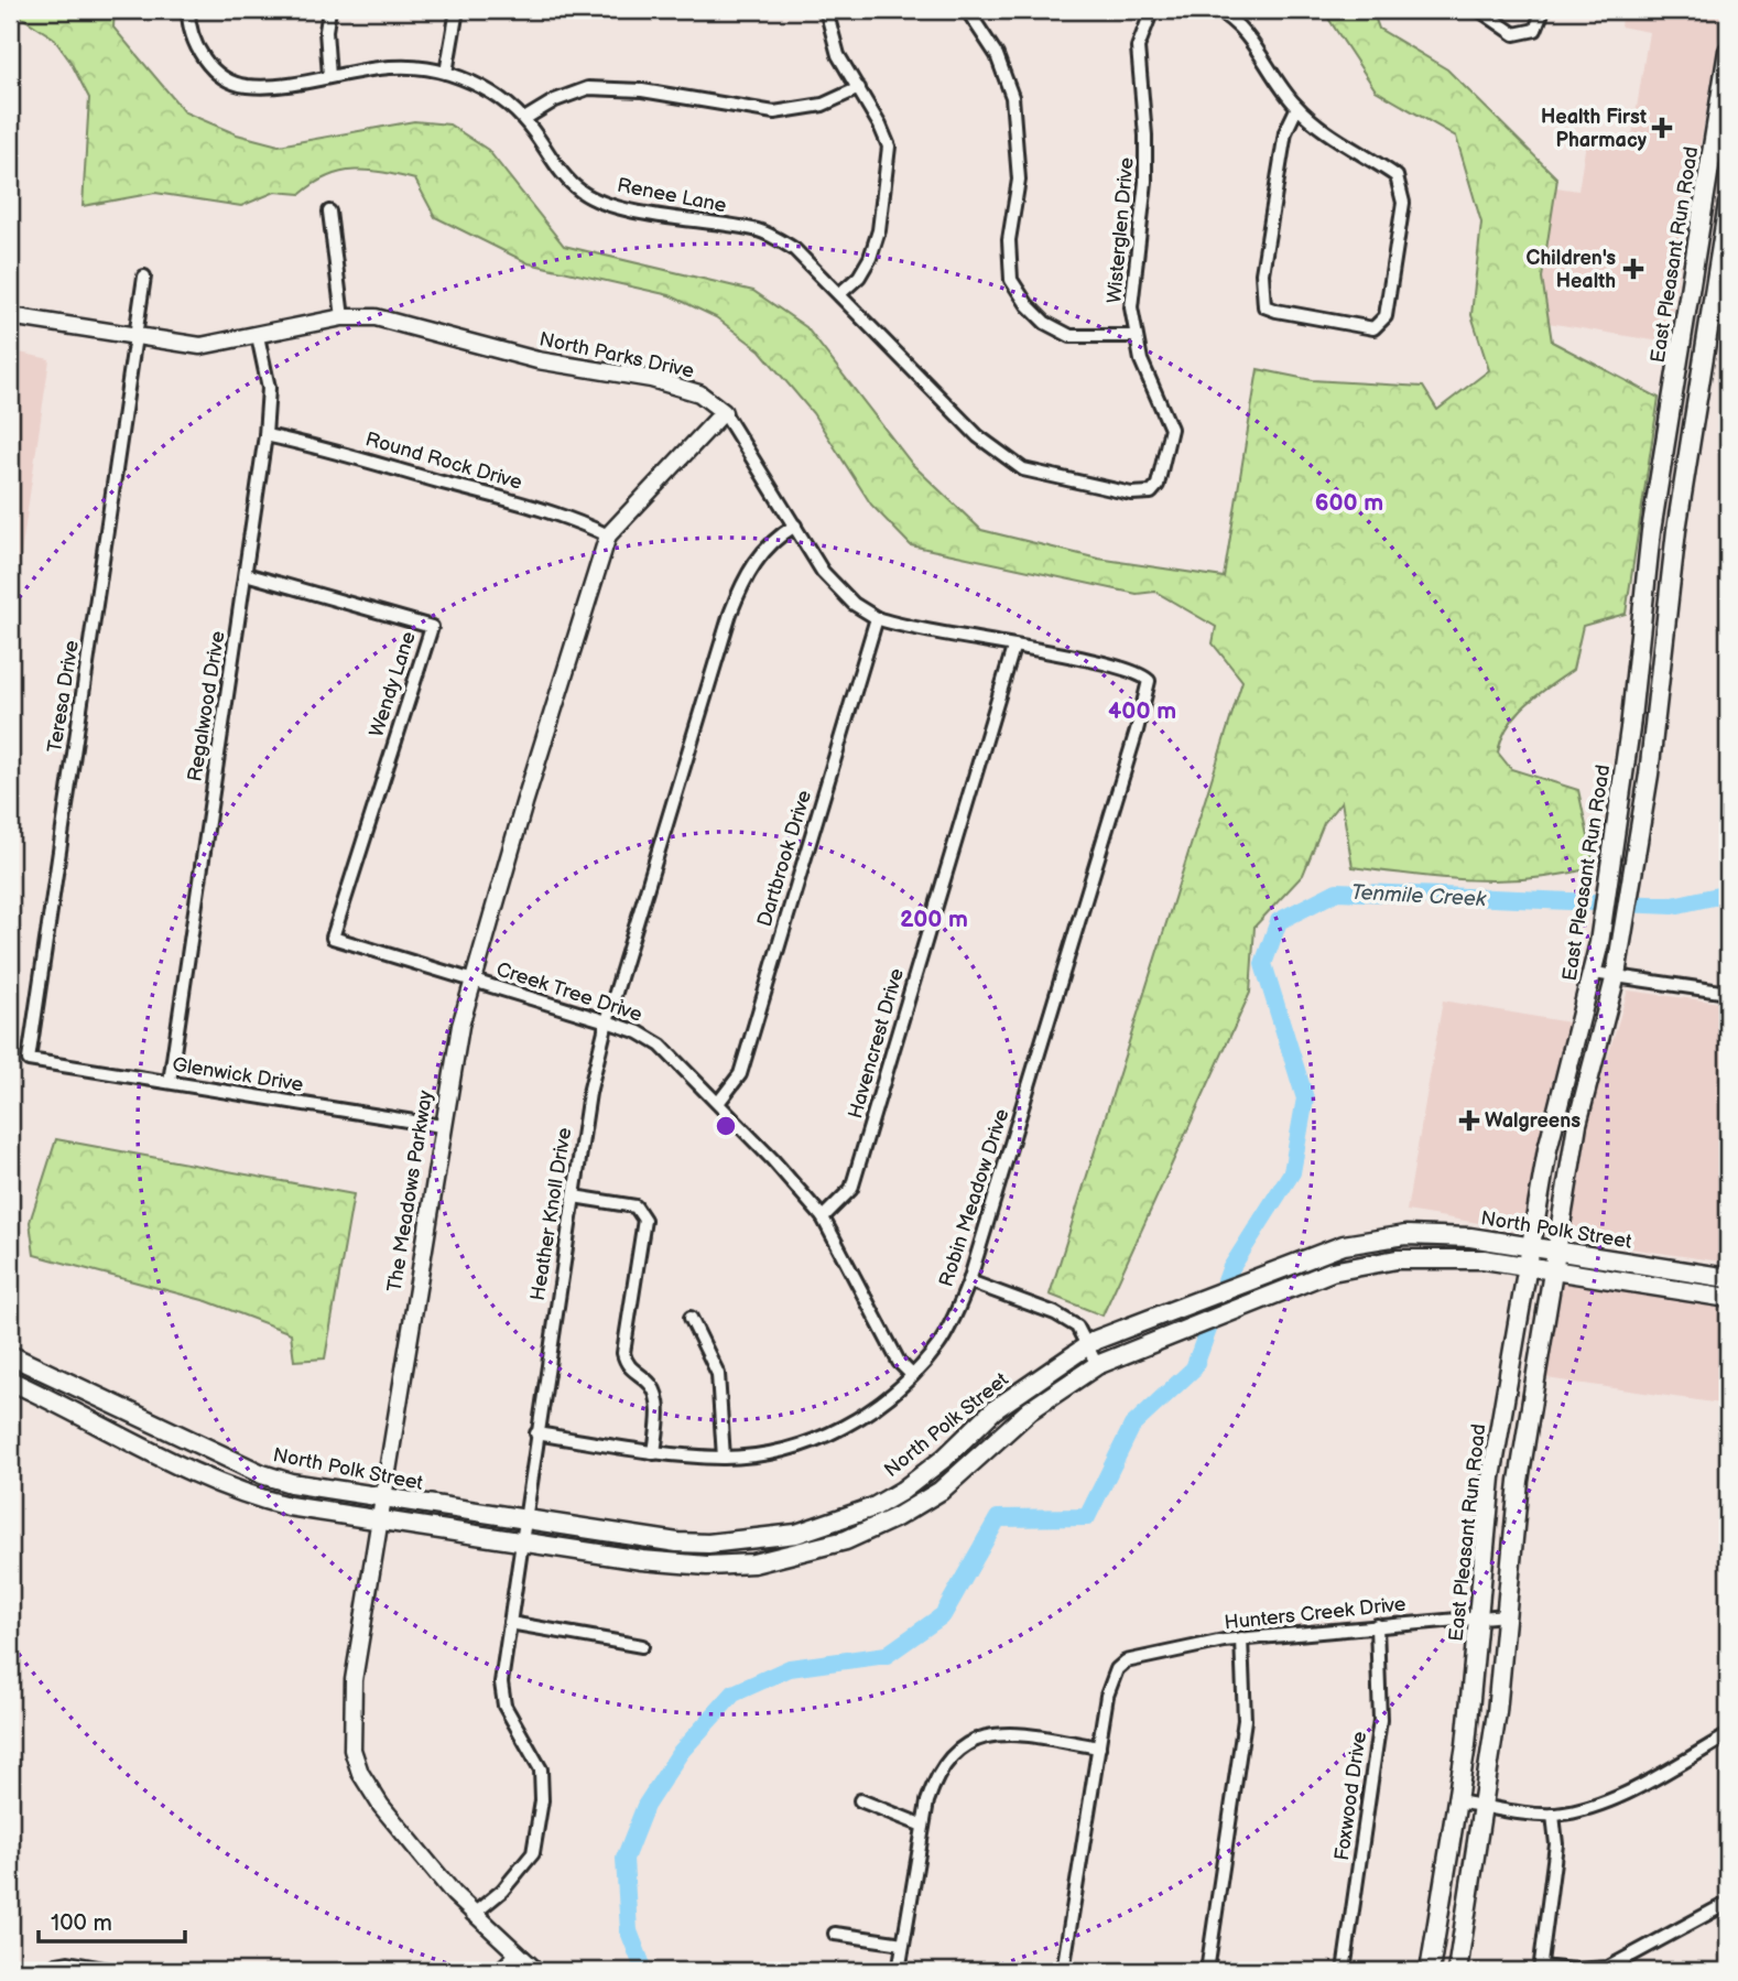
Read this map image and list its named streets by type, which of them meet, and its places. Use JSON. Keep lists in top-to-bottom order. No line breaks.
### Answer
{"streets":{"main road":["East Pleasant Run Road","North Polk Street"],"street":["Renee Lane","Wisterglen Drive","North Parks Drive","Round Rock Drive","Wendy Lane","Teresa Drive","Regalwood Drive","Dartbrook Drive","Creek Tree Drive","Havencrest Drive","Glenwick Drive","The Meadows Parkway","Robin Meadow Drive","Heather Knoll Drive","Hunters Creek Drive","Foxwood Drive"]},"crossings":[["Renee Lane","Wisterglen Drive"],["East Pleasant Run Road","North Polk Street"],["East Pleasant Run Road","Hunters Creek Drive"],["North Parks Drive","Teresa Drive"],["North Parks Drive","Regalwood Drive"],["North Parks Drive","Dartbrook Drive"],["North Parks Drive","Havencrest Drive"],["North Parks Drive","The Meadows Parkway"],["North Parks Drive","Robin Meadow Drive"],["North Parks Drive","Heather Knoll Drive"],["Round Rock Drive","Regalwood Drive"],["Round Rock Drive","The Meadows Parkway"],["Wendy Lane","Regalwood Drive"],["Wendy Lane","Creek Tree Drive"],["Teresa Drive","Glenwick Drive"],["Regalwood Drive","Glenwick Drive"],["Dartbrook Drive","Creek Tree Drive"],["Creek Tree Drive","Havencrest Drive"],["Creek Tree Drive","The Meadows Parkway"],["Creek Tree Drive","Robin Meadow Drive"],["Creek Tree Drive","Heather Knoll Drive"],["Glenwick Drive","The Meadows Parkway"],["The Meadows Parkway","Heather Knoll Drive"],["The Meadows Parkway","North Polk Street"],["Robin Meadow Drive","Heather Knoll Drive"],["Heather Knoll Drive","North Polk Street"],["Hunters Creek Drive","Foxwood Drive"]],"water":["Tenmile Creek"],"places":{"health":["Health First Pharmacy","Children's Health","Walgreens"]},"scale_bar":"100 m","rings":["600 m","400 m","200 m"]}
